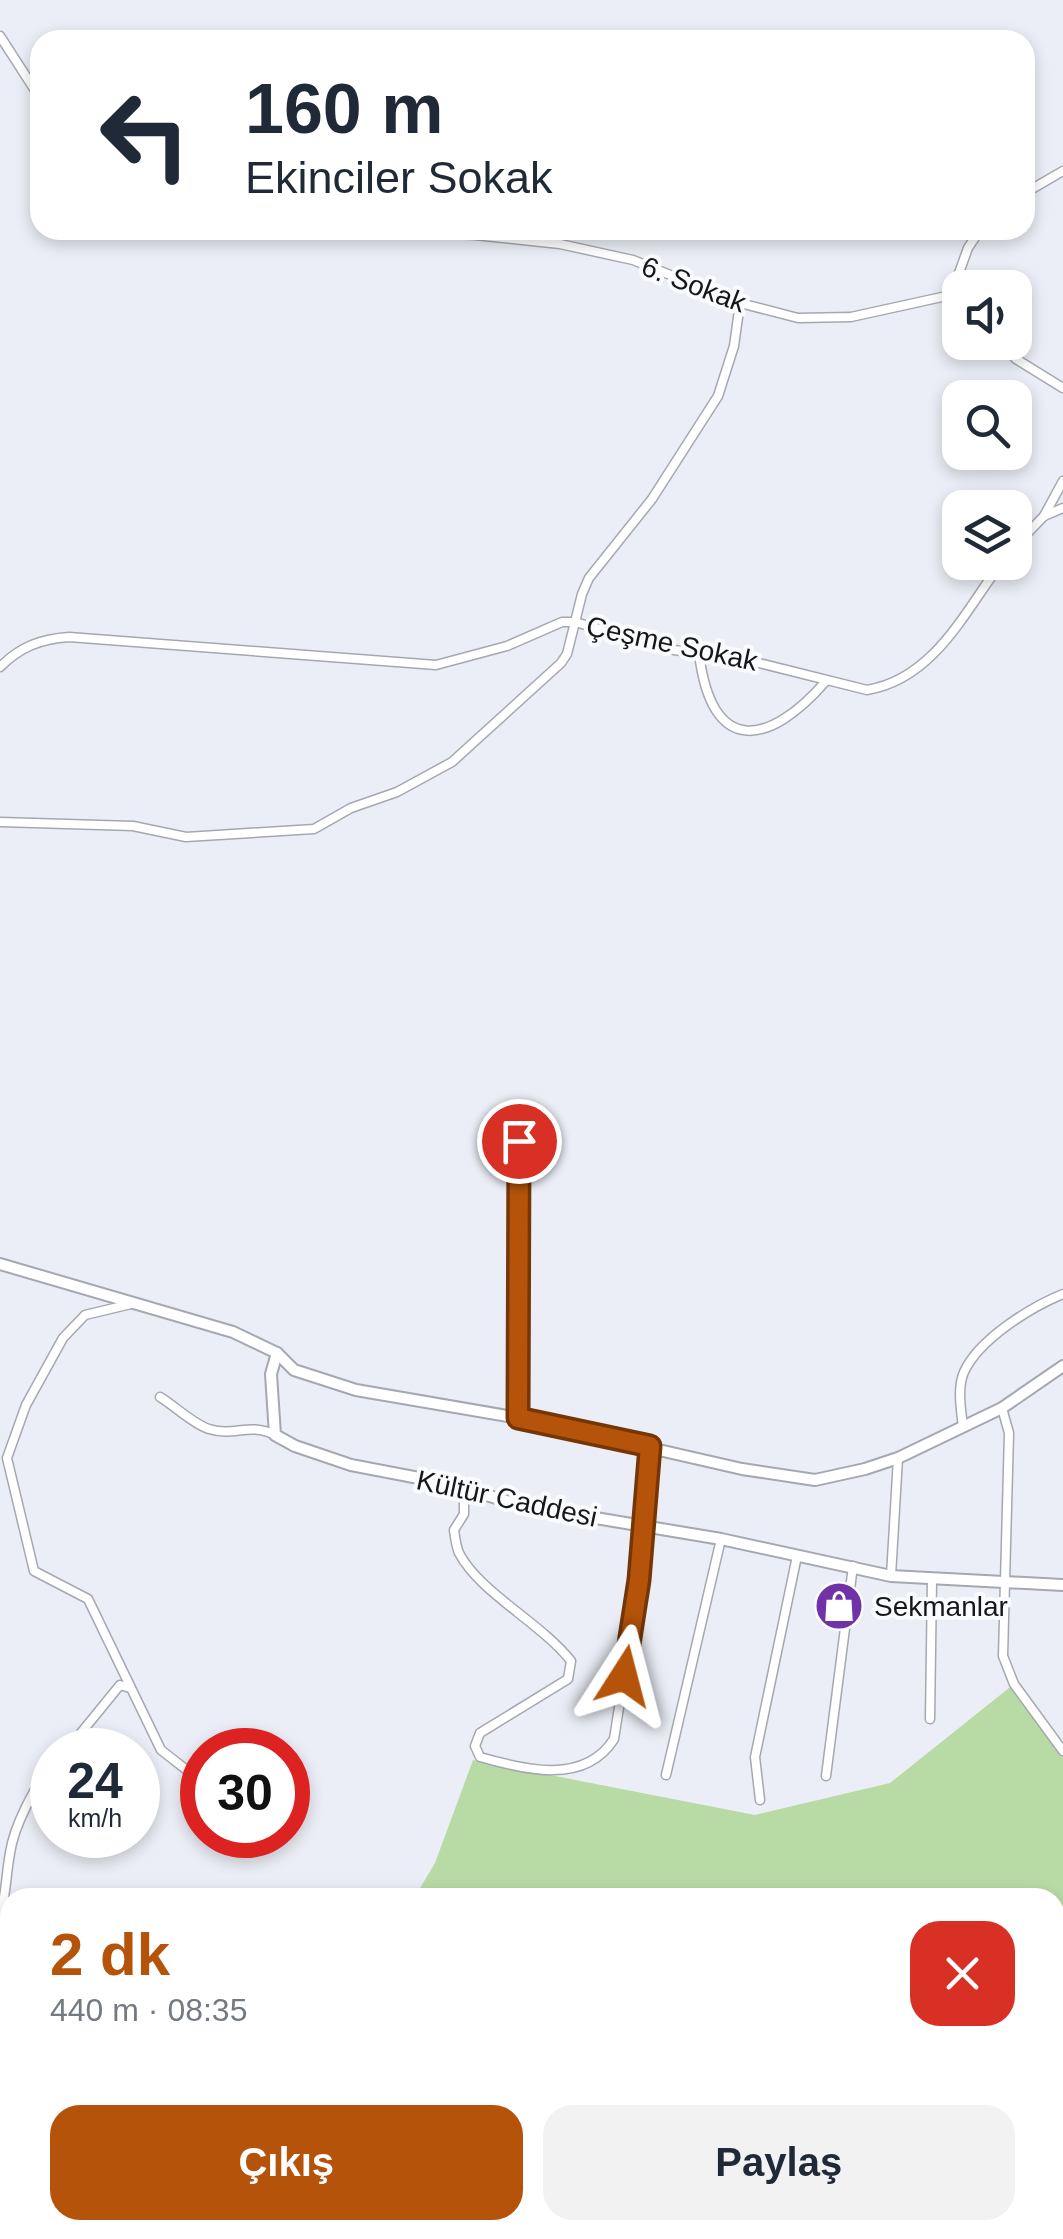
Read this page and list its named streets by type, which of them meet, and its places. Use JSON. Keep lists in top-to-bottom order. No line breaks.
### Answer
{"streets":{"street":["6. Sokak","Çeşme Sokak","Kültür Caddesi"]},"places":{"shop":["Sekmanlar"]},"page":{"turn":["160 m","Ekinciler Sokak"],"speed":"24 km/h","limit":"30","heading":["2 dk","440 m · 08:35"],"buttons":["Çıkış","Paylaş"]}}
